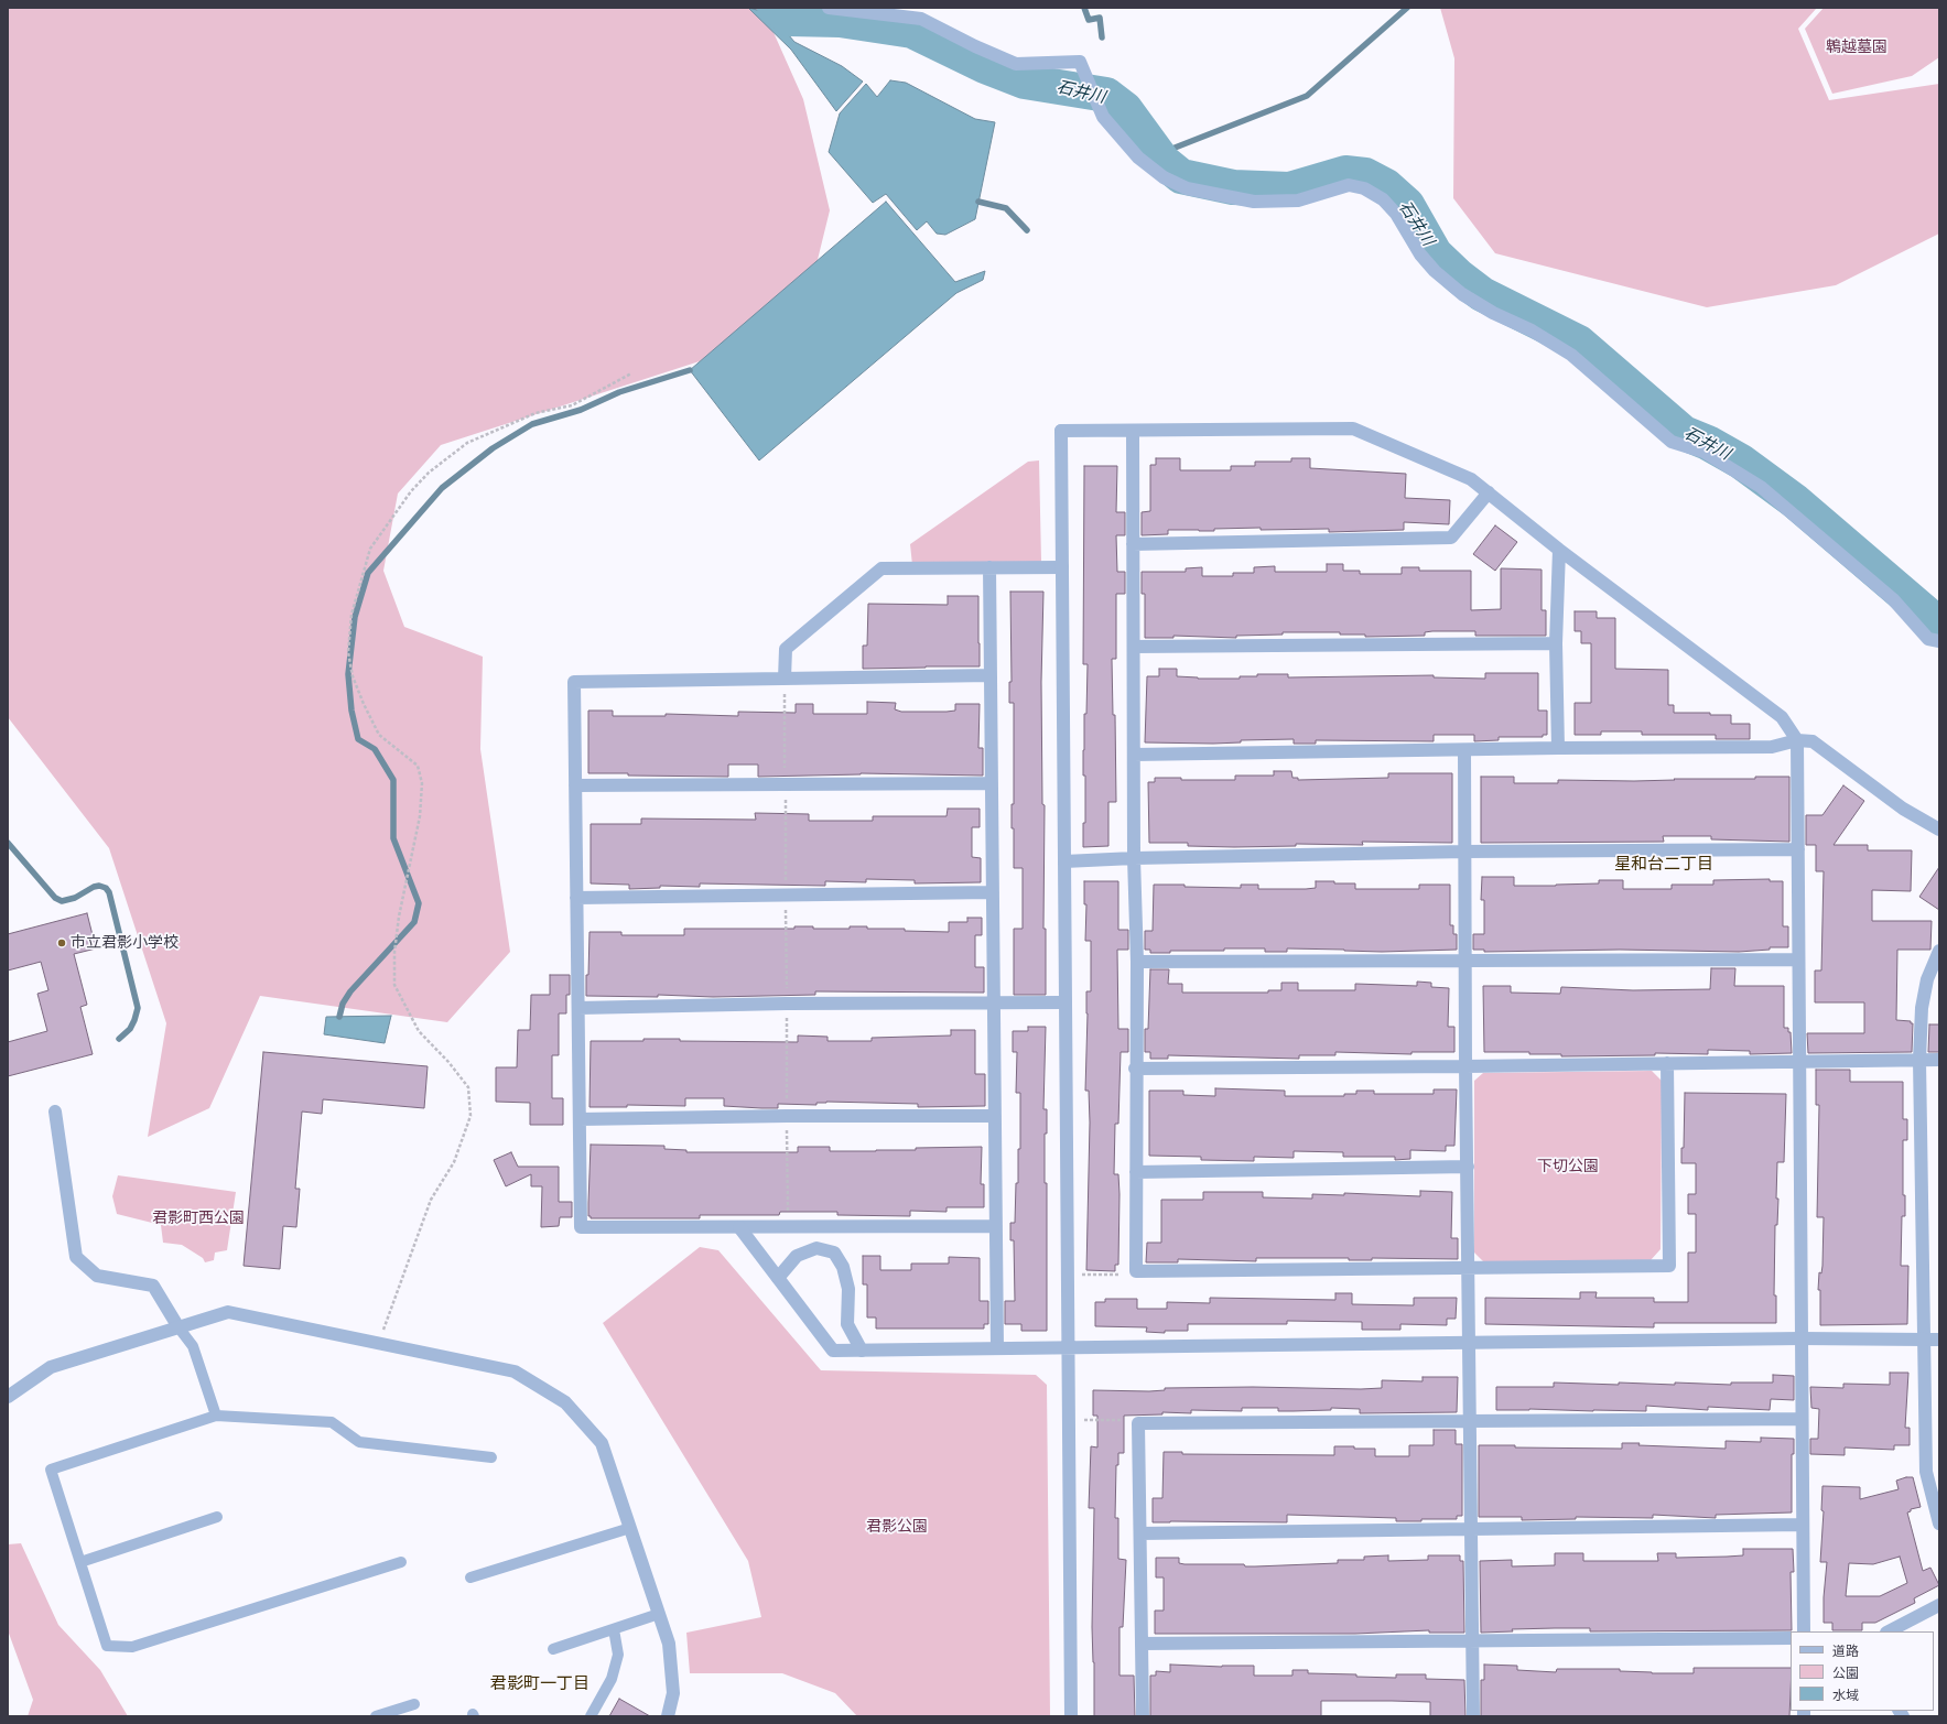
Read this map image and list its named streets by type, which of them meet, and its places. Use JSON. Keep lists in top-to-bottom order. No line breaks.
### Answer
{"districts":["星和台二丁目","君影町一丁目"],"water":["石井川"],"parks":["鵯越墓園","下切公園","君影町西公園","君影公園"],"places":["市立君影小学校"],"legend":["道路","公園","水域"]}
